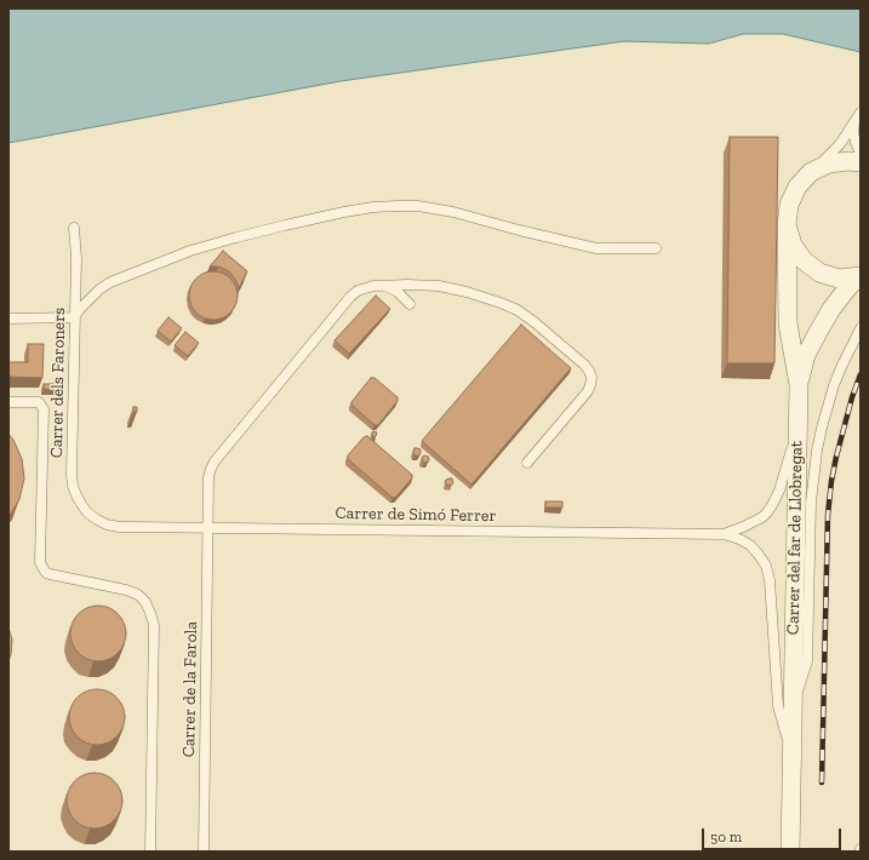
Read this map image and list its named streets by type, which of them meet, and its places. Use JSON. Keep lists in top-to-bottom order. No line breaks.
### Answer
{"streets":{"street":["Carrer del far de Llobregat"],"lane":["Carrer dels Faroners","Carrer de Simó Ferrer","Carrer de la Farola"]},"crossings":[["Carrer dels Faroners","Carrer de Simó Ferrer"],["Carrer de Simó Ferrer","Carrer de la Farola"]],"scale_bar":"50 m"}
